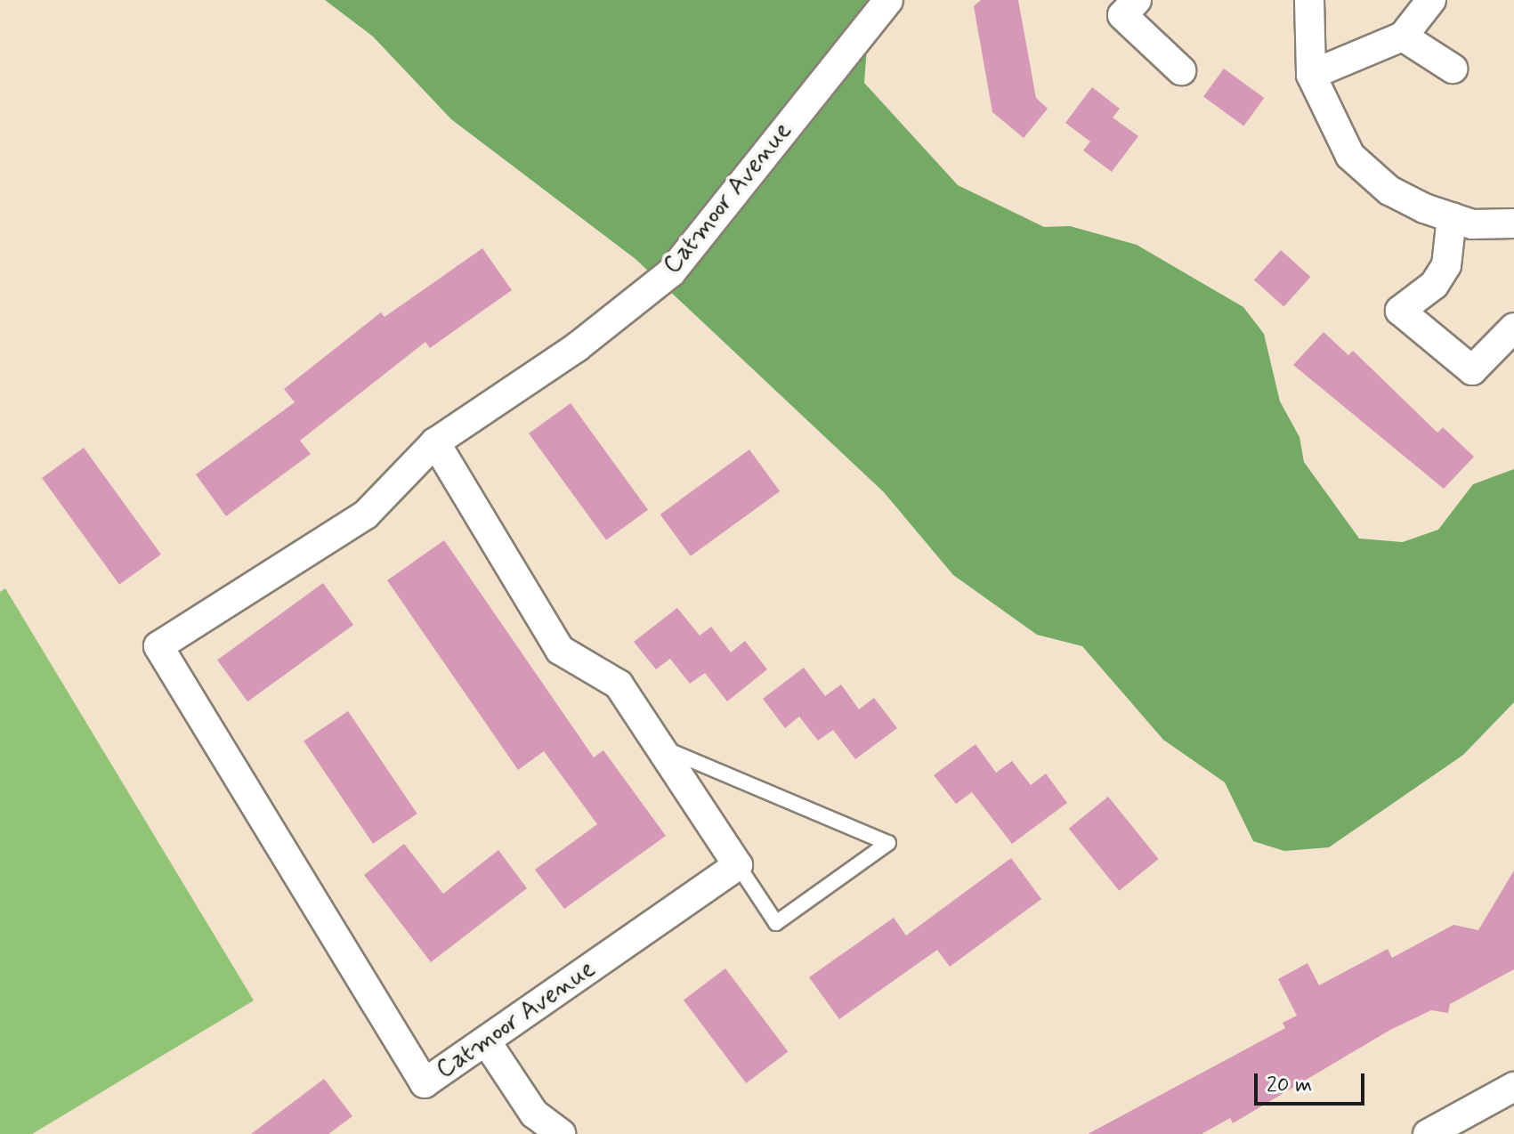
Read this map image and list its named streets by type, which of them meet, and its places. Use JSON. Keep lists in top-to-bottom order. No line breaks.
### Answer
{"streets":{"street":["Catmoor Avenue"]},"scale_bar":"20 m"}
